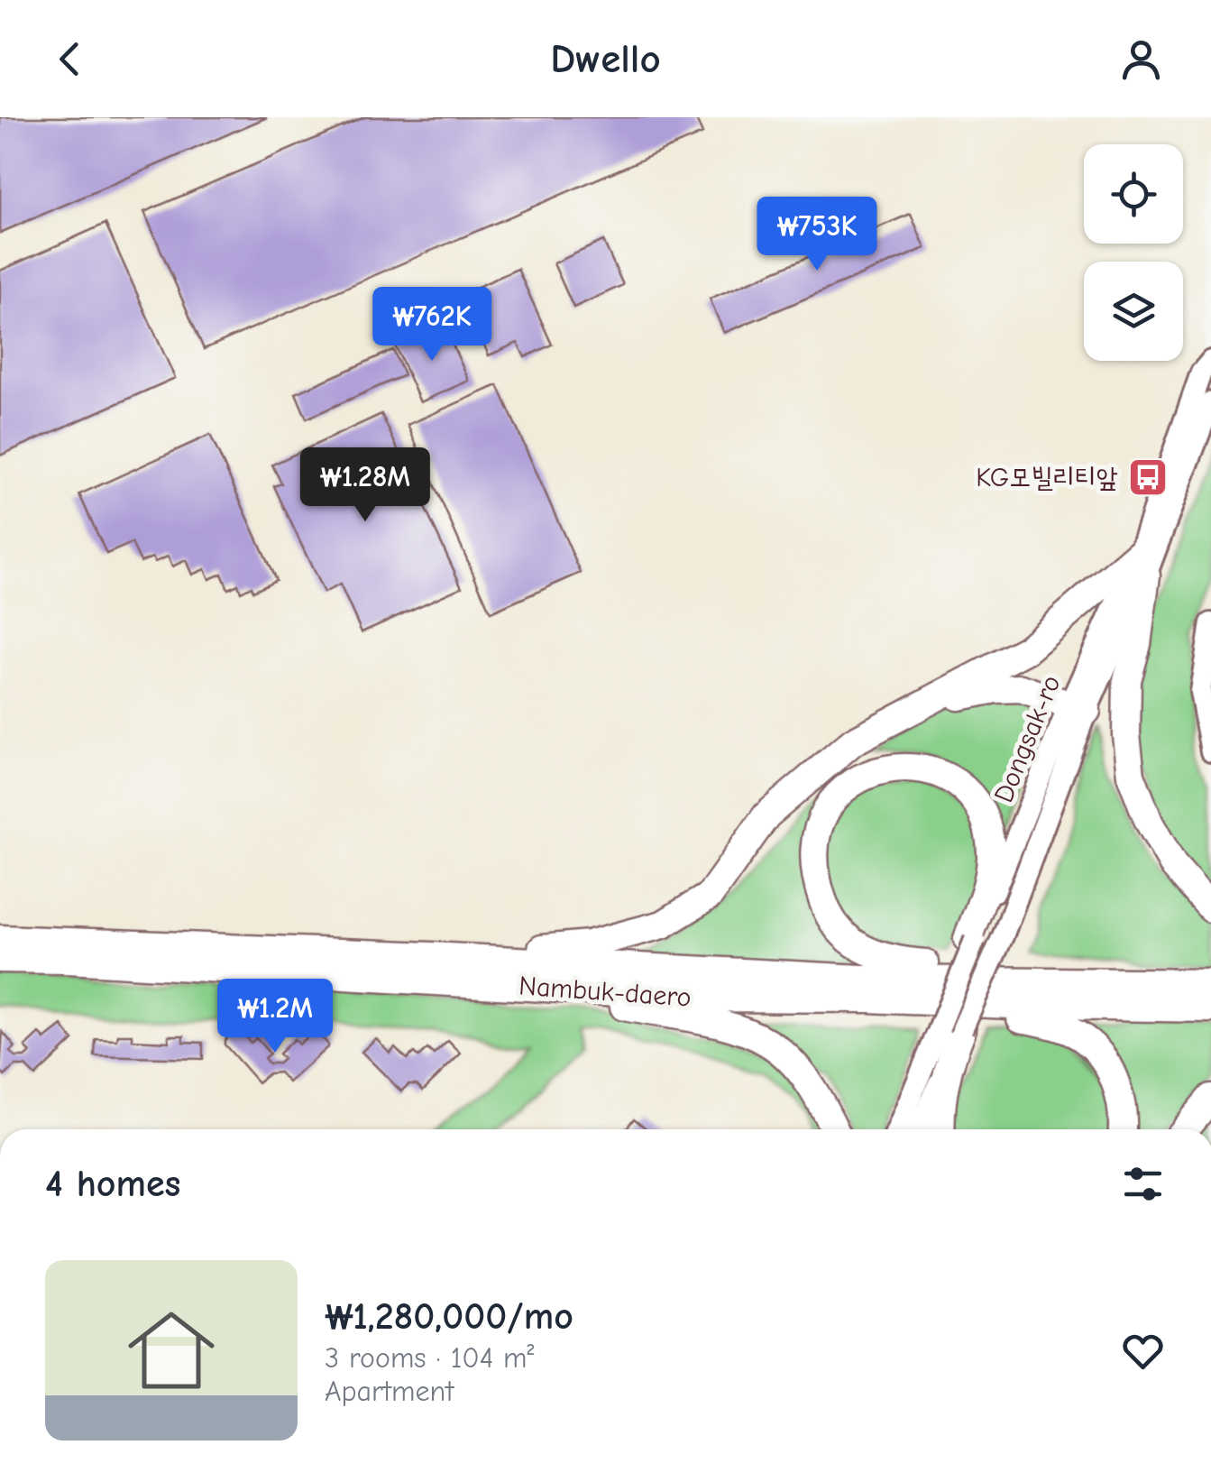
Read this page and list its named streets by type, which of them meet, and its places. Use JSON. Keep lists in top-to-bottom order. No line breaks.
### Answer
{"streets":{"highway":["Nambuk-daero"],"main road":["Dongsak-ro"]},"places":{"bus stop":["KG모빌리티앞"]},"page":{"header":"Dwello","price":["₩753K","₩762K","₩1.28M","₩1.2M"],"heading":"4 homes","list":[{"name":"₩1,280,000/mo","note":"3 rooms · 104 m² · Apartment"}]}}
